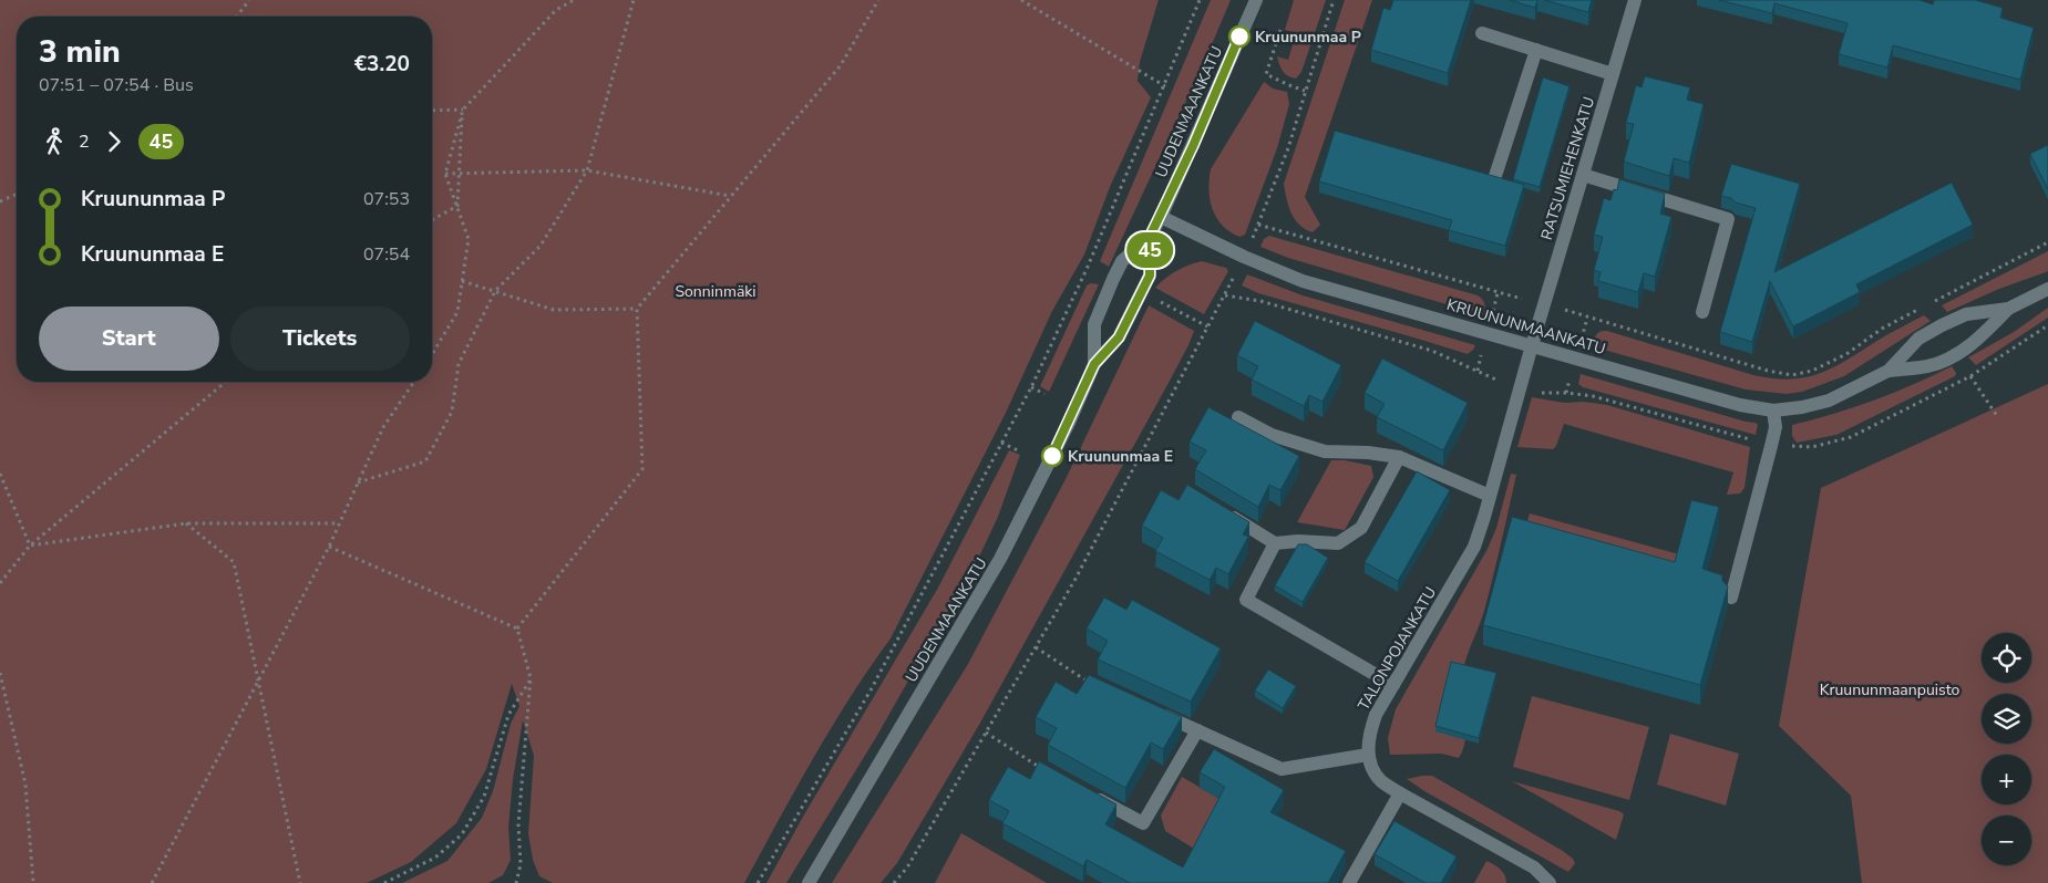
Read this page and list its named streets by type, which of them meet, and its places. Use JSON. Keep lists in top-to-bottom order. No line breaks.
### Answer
{"streets":{"street":["UUDENMAANKATU","RATSUMIEHENKATU","KRUUNUNMAANKATU","TALONPOJANKATU"]},"crossings":[["UUDENMAANKATU","KRUUNUNMAANKATU"],["RATSUMIEHENKATU","KRUUNUNMAANKATU"],["RATSUMIEHENKATU","TALONPOJANKATU"],["KRUUNUNMAANKATU","TALONPOJANKATU"]],"parks":["Sonninmäki","Kruununmaanpuisto"],"places":["Kruununmaa P","Kruununmaa E"],"lines":["bus line 45"],"page":{"on_map":"45","heading":["3 min","07:51 – 07:54 · Bus","€3.20"],"legs":["2","45"],"list":[{"name":"Kruununmaa P","value":"07:53"},{"name":"Kruununmaa E","value":"07:54"}],"buttons":["Start","Tickets"],"map_buttons":["+","−"]}}
